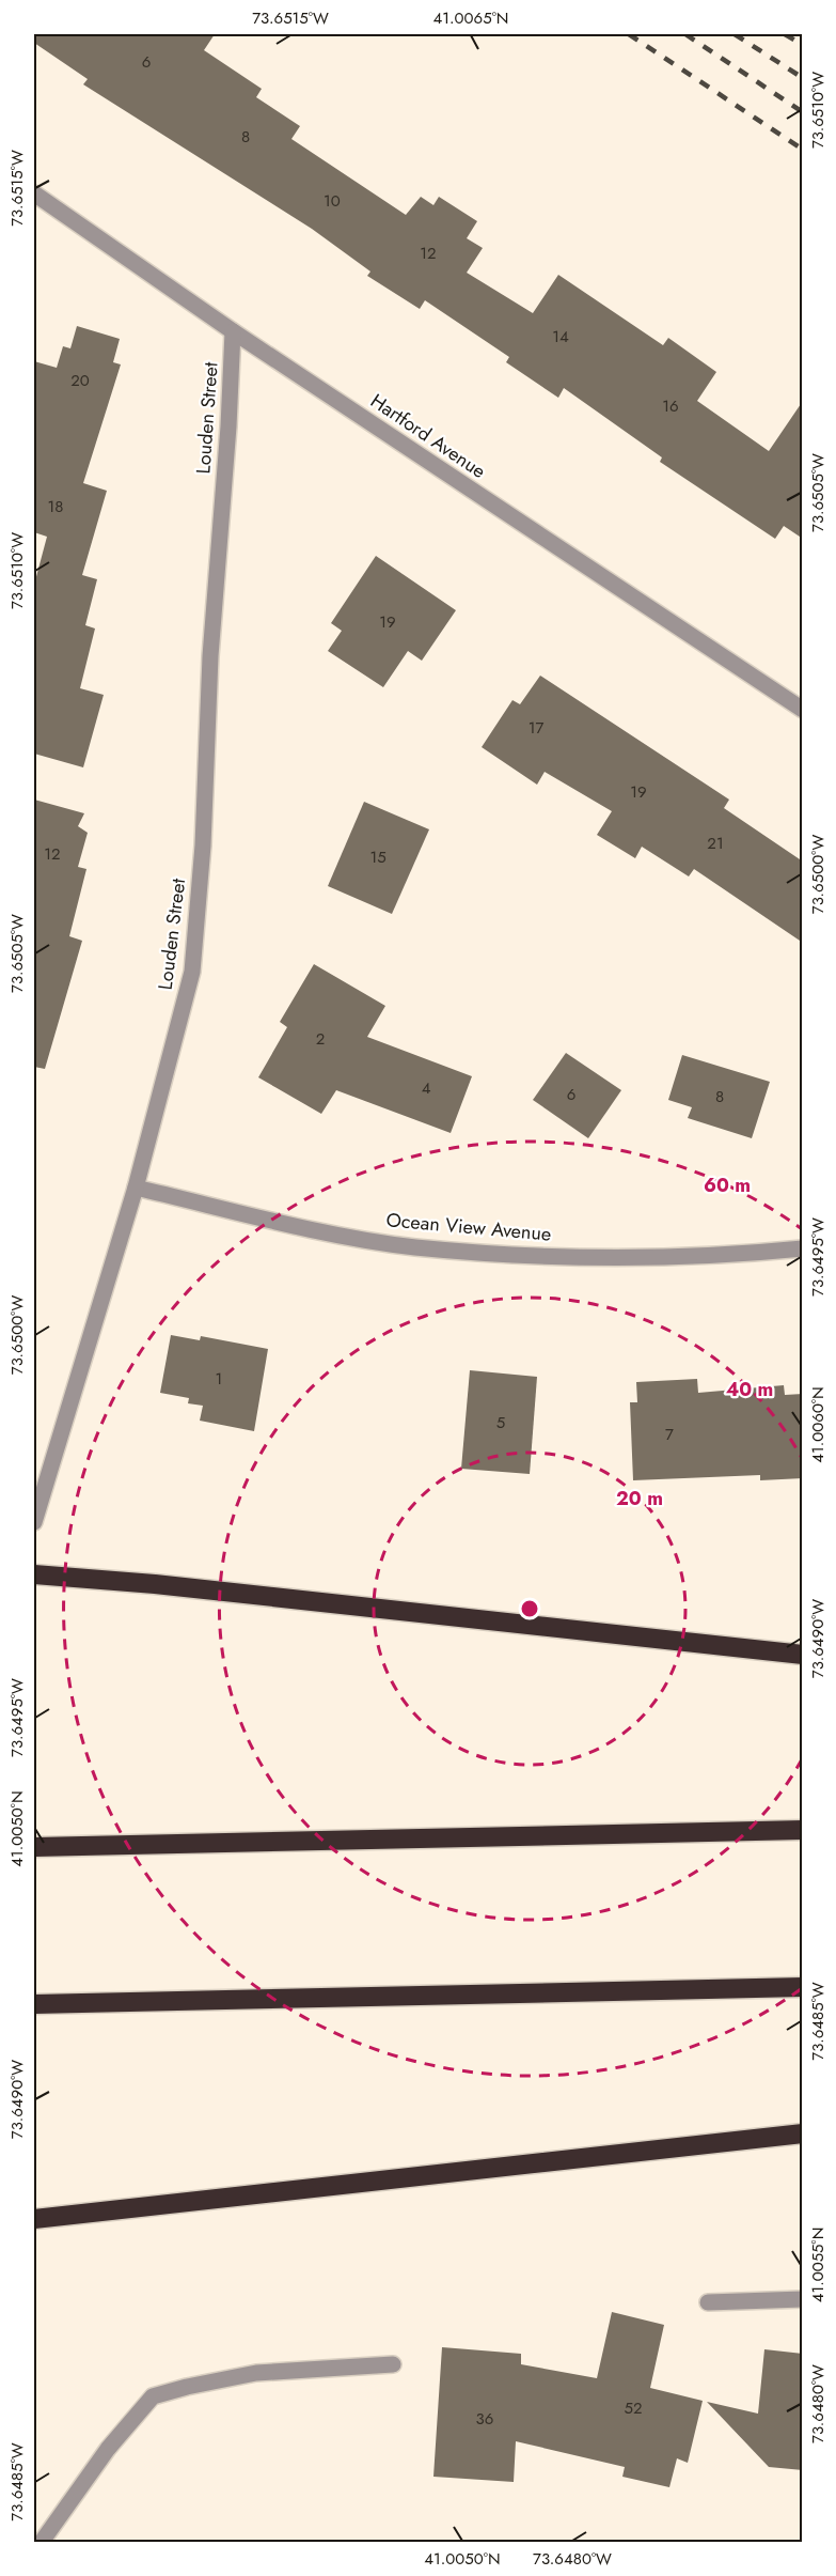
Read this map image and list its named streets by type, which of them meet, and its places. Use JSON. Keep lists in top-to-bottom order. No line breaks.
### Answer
{"streets":{"street":["Louden Street","Hartford Avenue","Ocean View Avenue"]},"crossings":[["Louden Street","Hartford Avenue"],["Louden Street","Ocean View Avenue"]],"house_numbers":["6","8","10","12","14","20","16","18","19","17","19","21","12","15","2","4","6","8","1","5","7","52","36"],"coordinates":["73.6515°W","41.0065°N","73.6510°W","73.6505°W","73.6500°W","73.6495°W","41.0060°N","73.6490°W","41.0050°N","73.6485°W","41.0055°N","73.6480°W"],"rings":["60 m","40 m","20 m"]}
